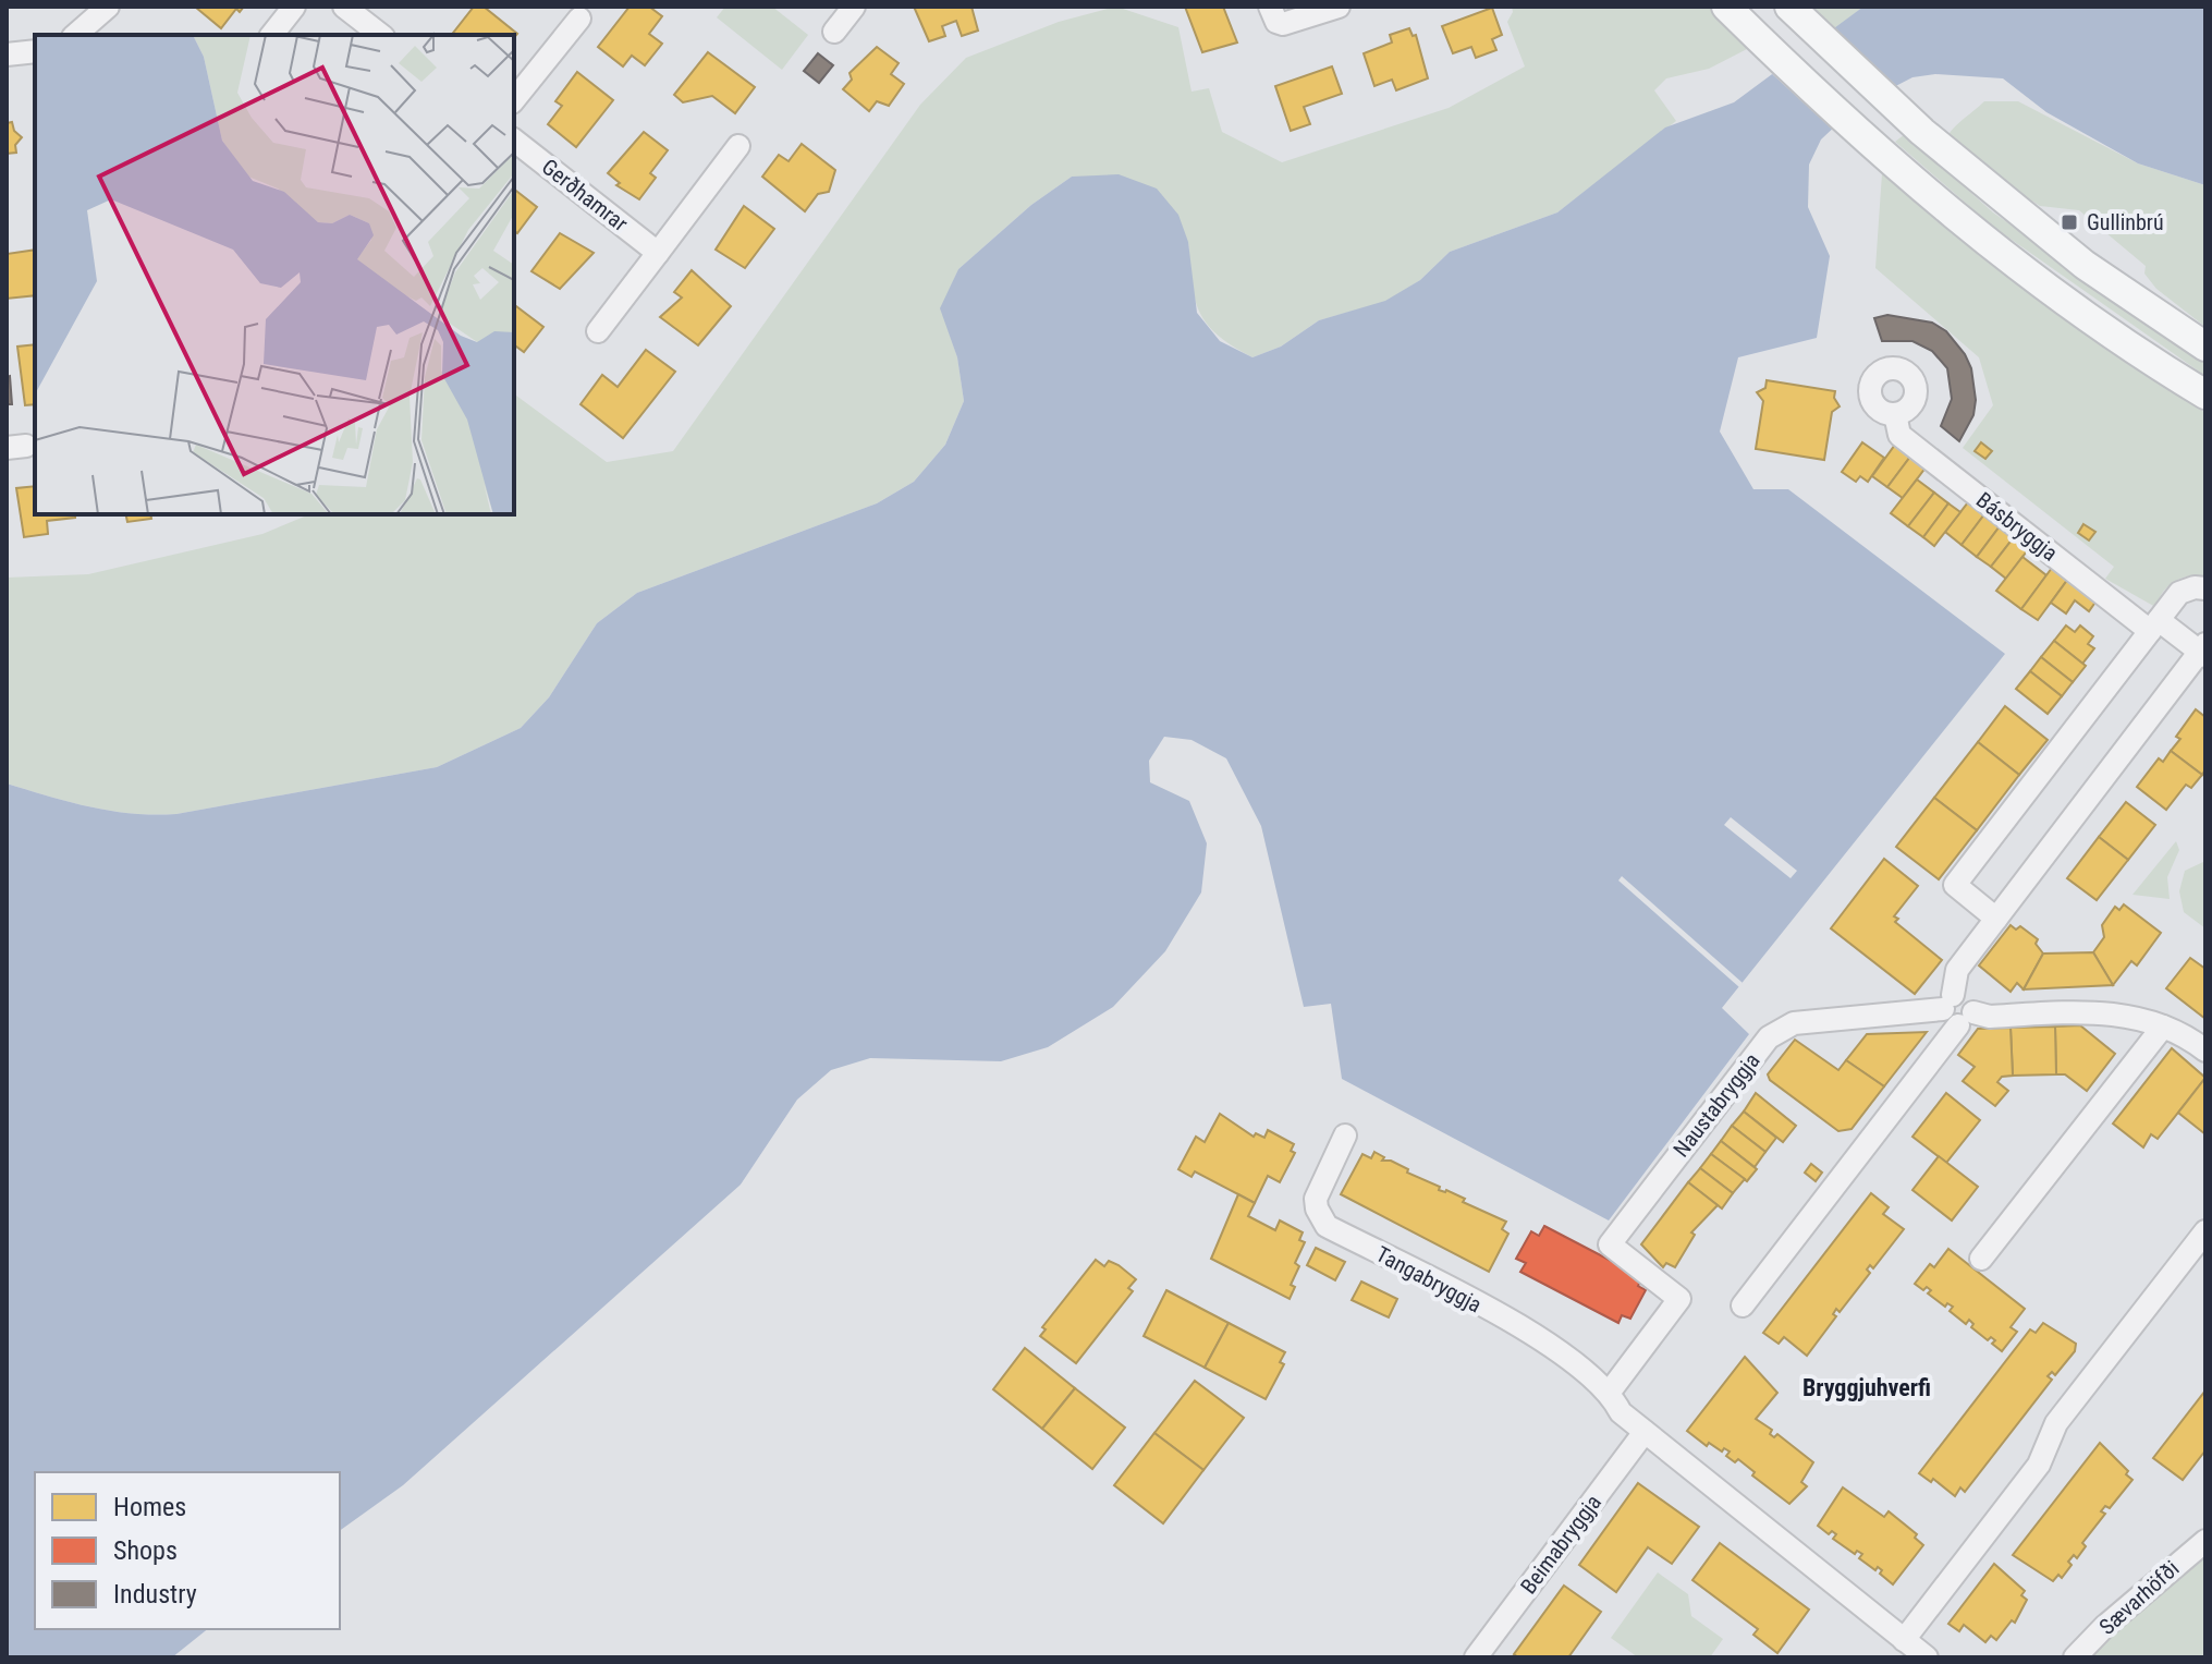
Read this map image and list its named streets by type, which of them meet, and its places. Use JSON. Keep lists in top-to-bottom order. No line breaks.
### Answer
{"streets":{"street":["Gerðhamrar","Básbryggja","Naustabryggja","Tangabryggja","Beimabryggja","Sævarhöfði"]},"crossings":[["Naustabryggja","Tangabryggja"],["Tangabryggja","Beimabryggja"]],"districts":["Bryggjuhverfi"],"places":{"transit":["Gullinbrú"]},"legend":["Homes","Shops","Industry"]}
